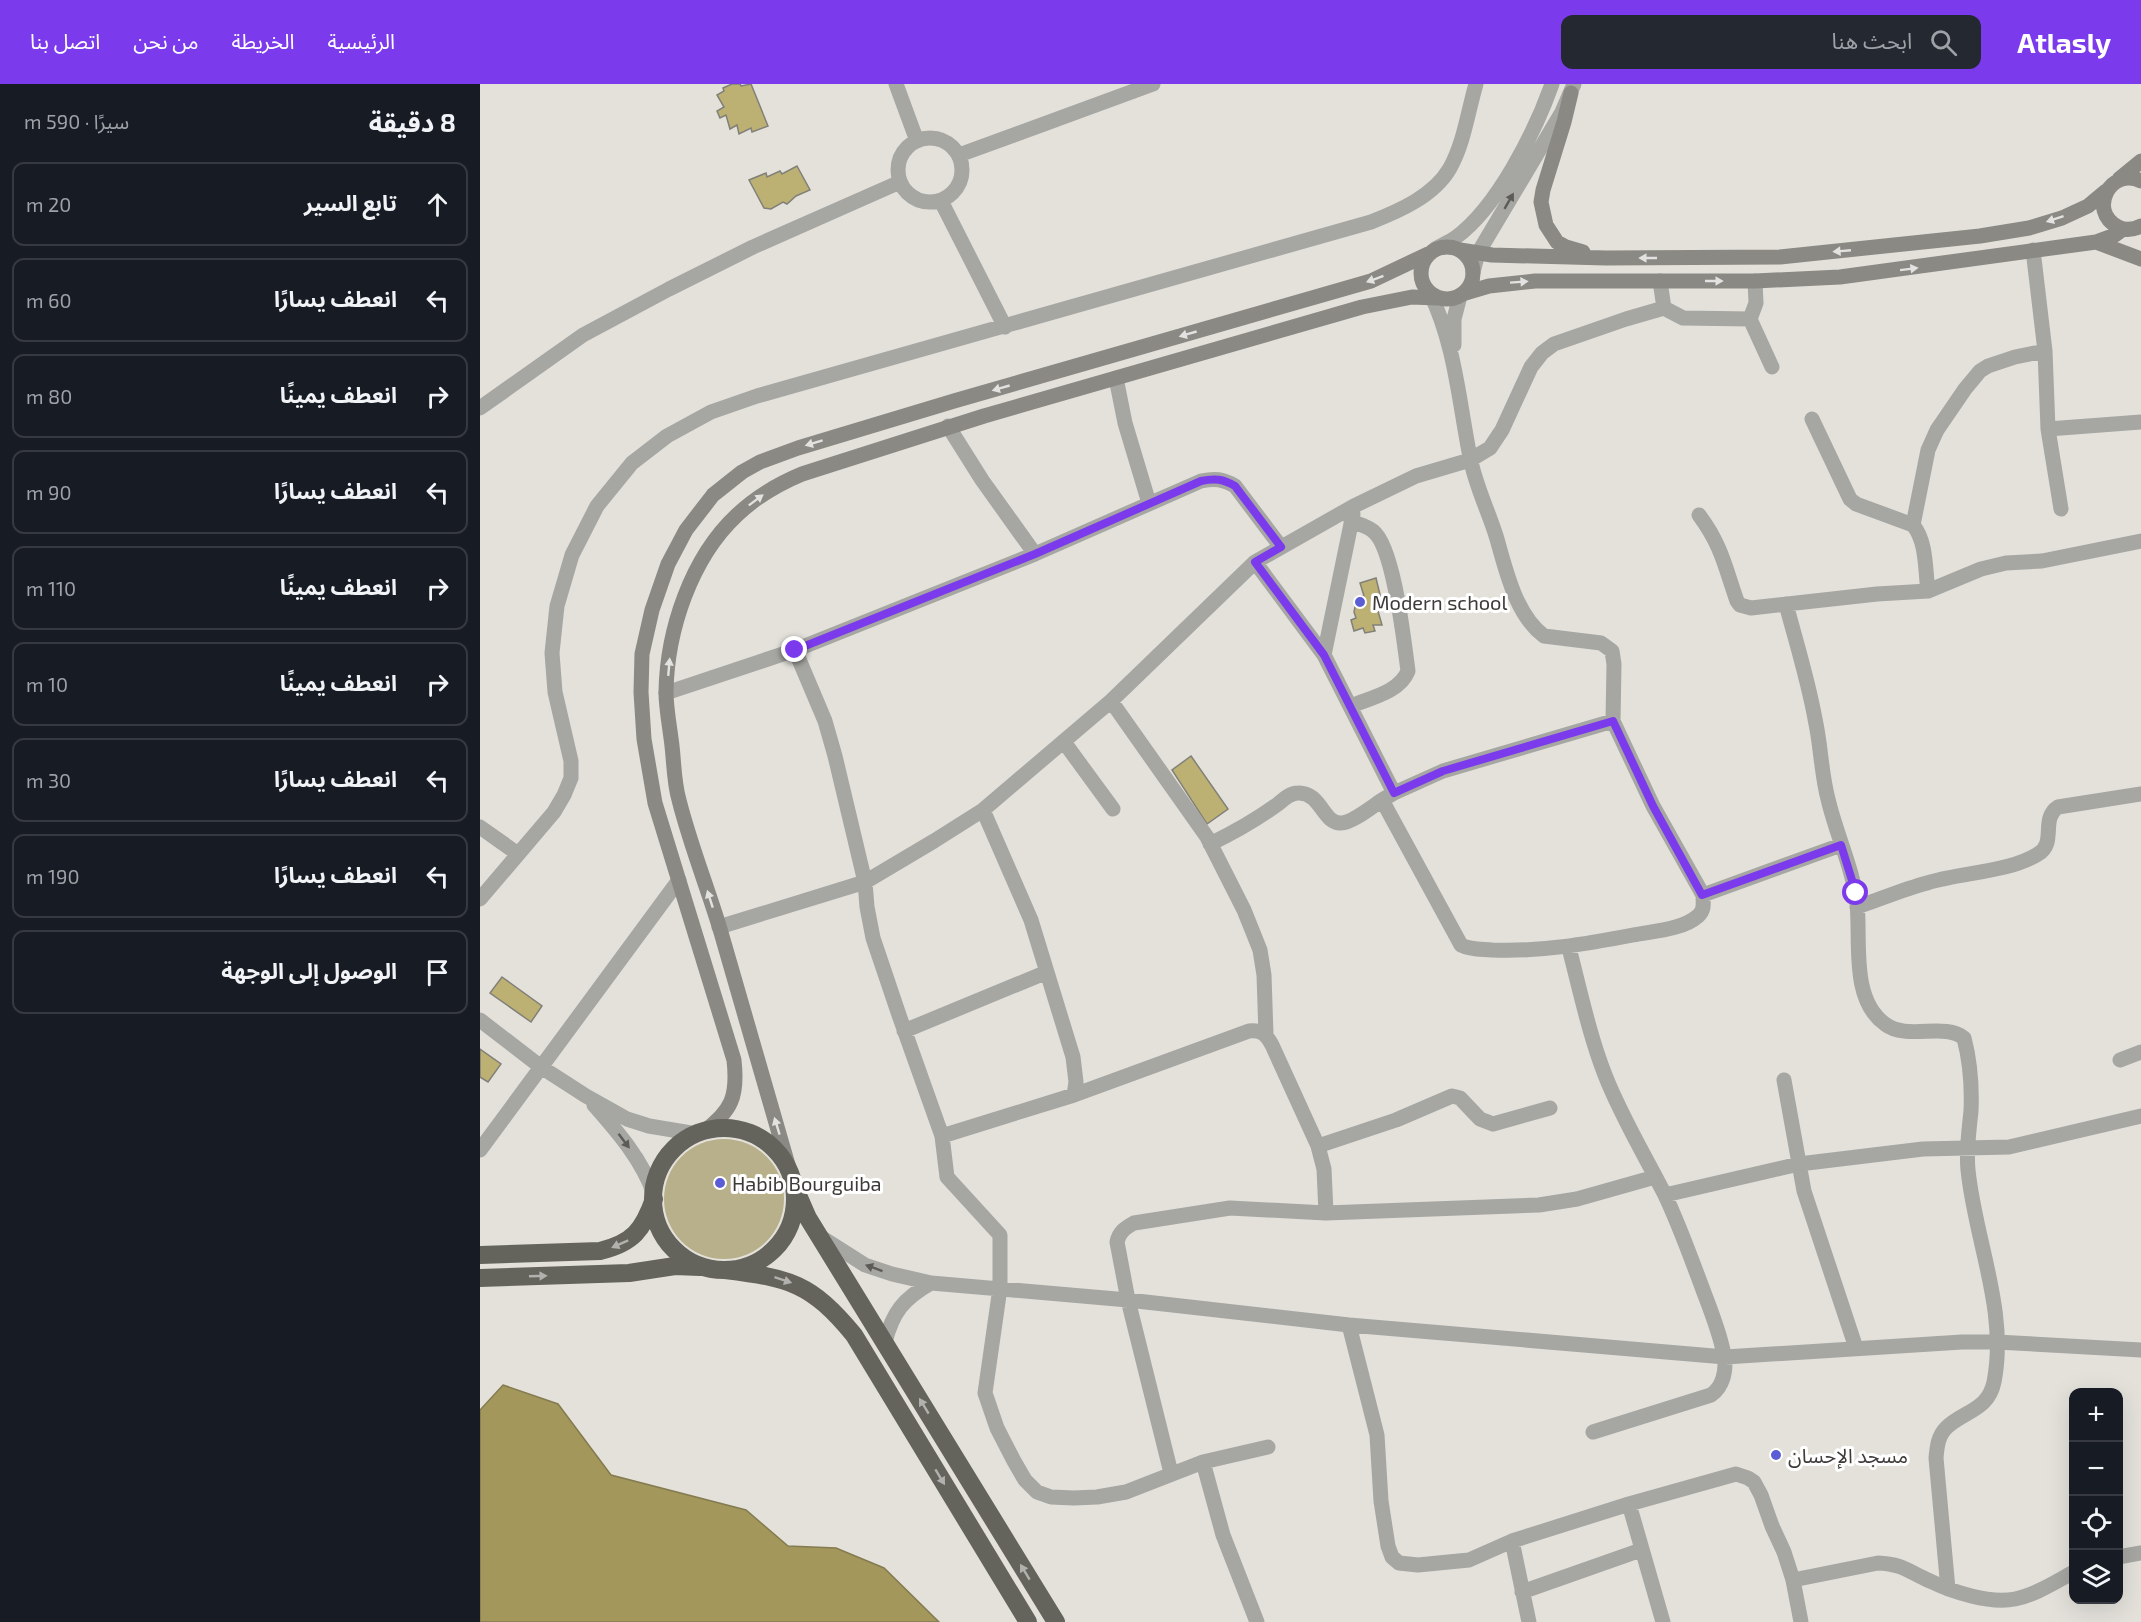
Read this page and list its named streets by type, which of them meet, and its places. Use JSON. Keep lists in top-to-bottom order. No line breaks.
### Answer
{"places":["Modern school","Habib Bourguiba","مسجد الإحسان"],"page":{"header":"Atlasly","search":"ابحث هنا","nav":["الرئيسية","الخريطة","من نحن","اتصل بنا"],"heading":["8 دقيقة","سيرًا · 590 m"],"list":[["تابع السير","20 m"],["انعطف يسارًا","60 m"],["انعطف يمينًا","80 m"],["انعطف يسارًا","90 m"],["انعطف يمينًا","110 m"],["انعطف يمينًا","10 m"],["انعطف يسارًا","30 m"],["انعطف يسارًا","190 m"],"الوصول إلى الوجهة"],"map_buttons":["+","−"]}}
